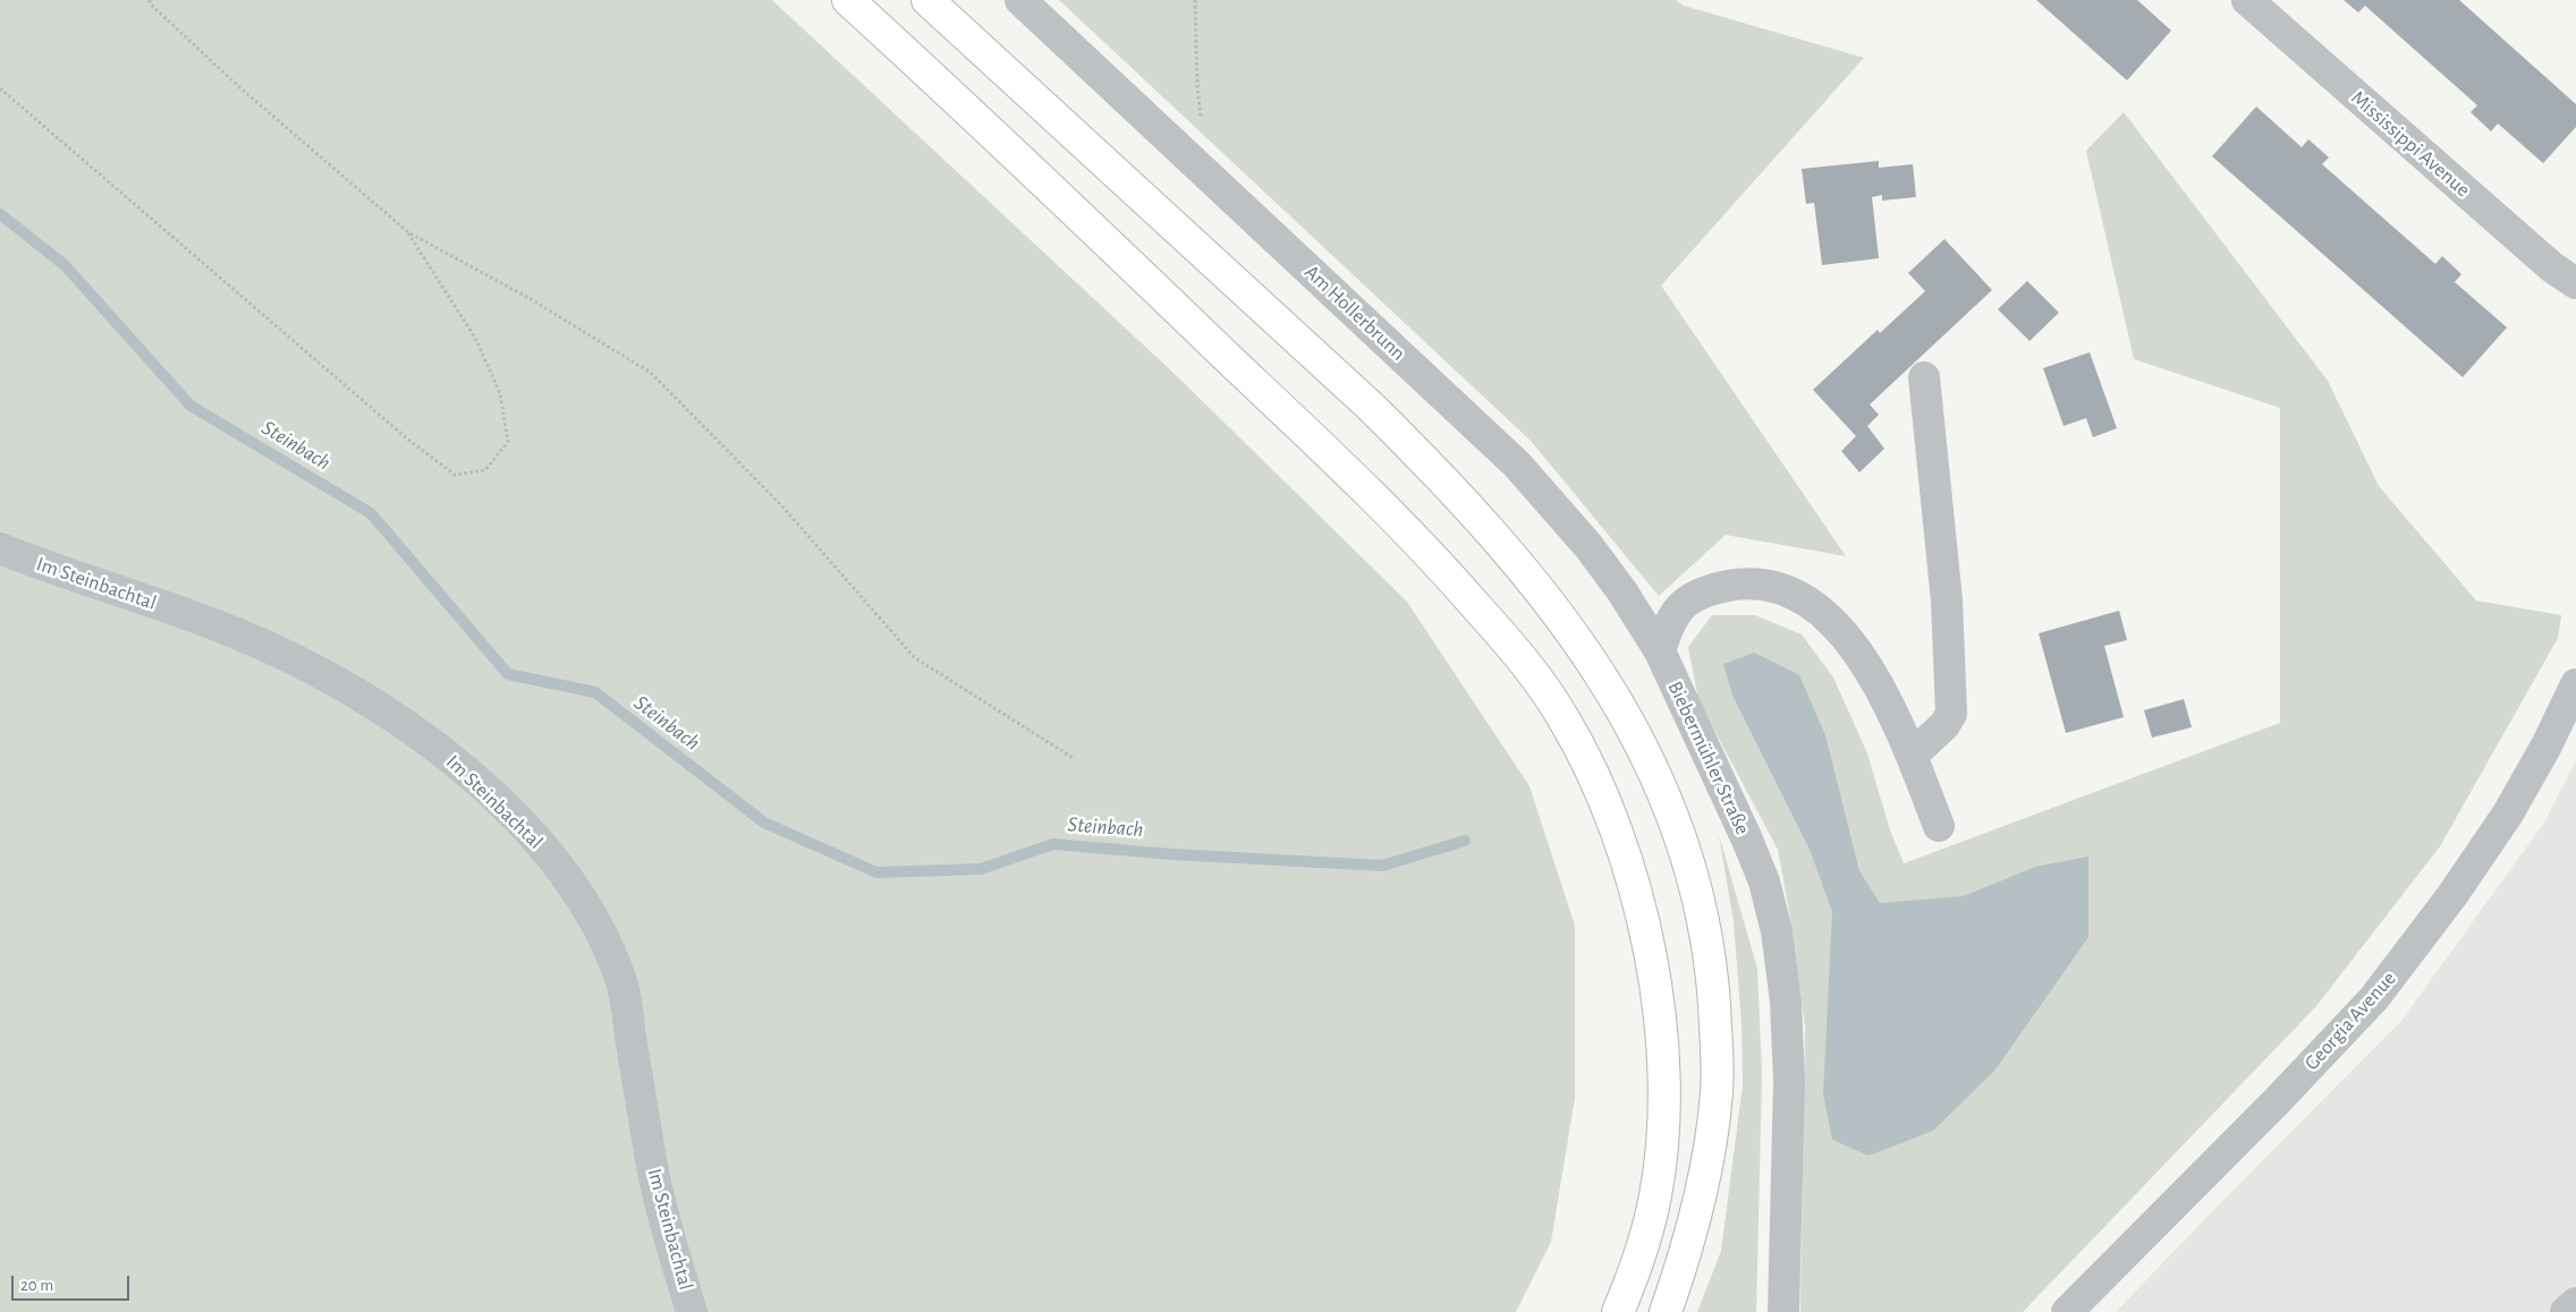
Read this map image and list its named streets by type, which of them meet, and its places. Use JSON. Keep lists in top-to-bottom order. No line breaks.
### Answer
{"streets":{"street":["Mississippi Avenue","Am Hollerbrunn","Im Steinbachtal","Biebermühler Straße","Georgia Avenue"]},"crossings":[["Am Hollerbrunn","Biebermühler Straße"]],"water":["Steinbach"],"scale_bar":"20 m"}
